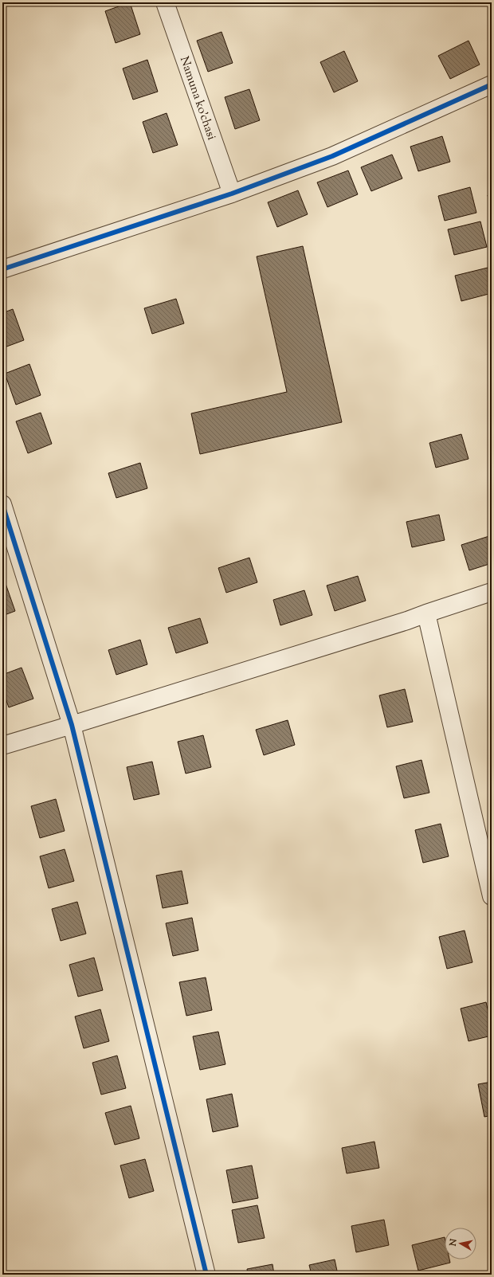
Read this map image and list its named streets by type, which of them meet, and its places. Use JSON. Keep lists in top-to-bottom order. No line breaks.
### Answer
{"streets":{"street":["Namuna ko'chasi"]},"north":"left"}
